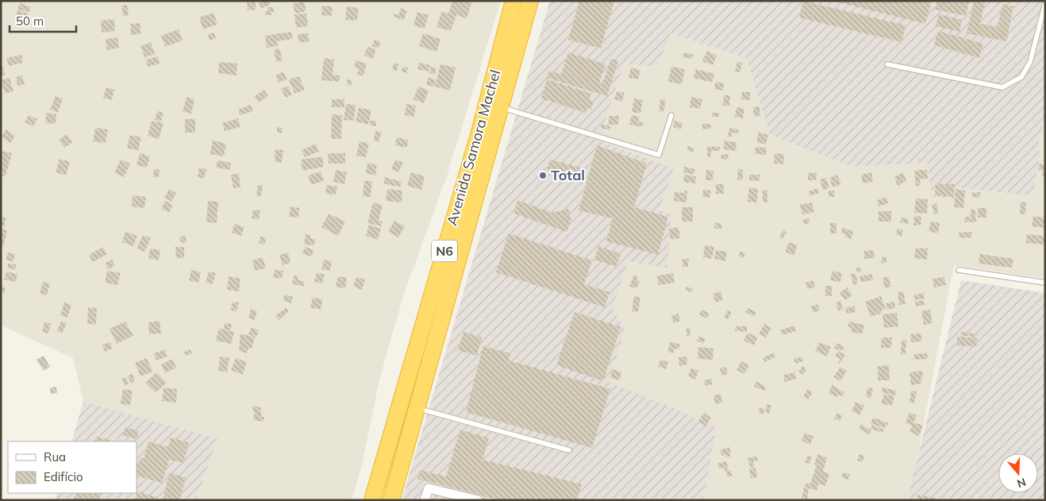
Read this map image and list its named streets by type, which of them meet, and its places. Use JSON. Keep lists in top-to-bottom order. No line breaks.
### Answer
{"streets":{"highway":["Avenida Samora Machel","N6"]},"places":["Total"],"legend":["Rua","Edifício"],"scale_bar":"50 m","north":"bottom"}
